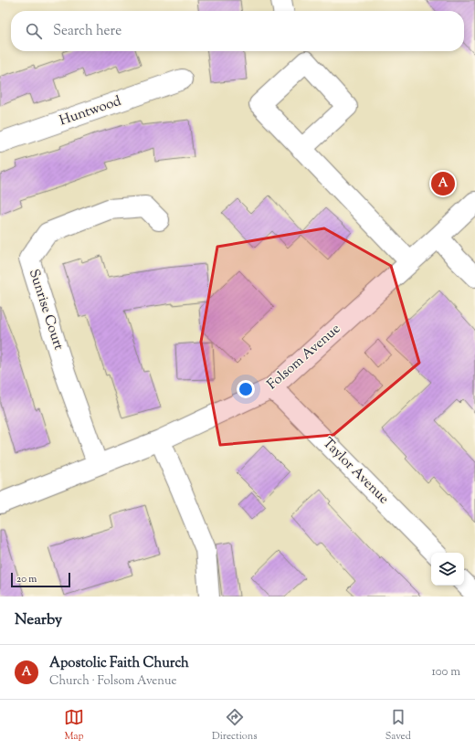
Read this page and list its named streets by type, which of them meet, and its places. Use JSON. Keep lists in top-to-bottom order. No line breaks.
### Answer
{"streets":{"street":["Huntwood","Sunrise Court","Folsom Avenue","Taylor Avenue"]},"crossings":[["Sunrise Court","Folsom Avenue"],["Folsom Avenue","Taylor Avenue"]],"scale_bar":"20 m","page":{"search":"Search here","pins":"A","scale":"20 m","heading":"Nearby","list":[{"mark":"A","name":"Apostolic Faith Church","note":"Church · Folsom Avenue","value":"100 m"}],"nav":["Map","Directions","Saved"]}}
